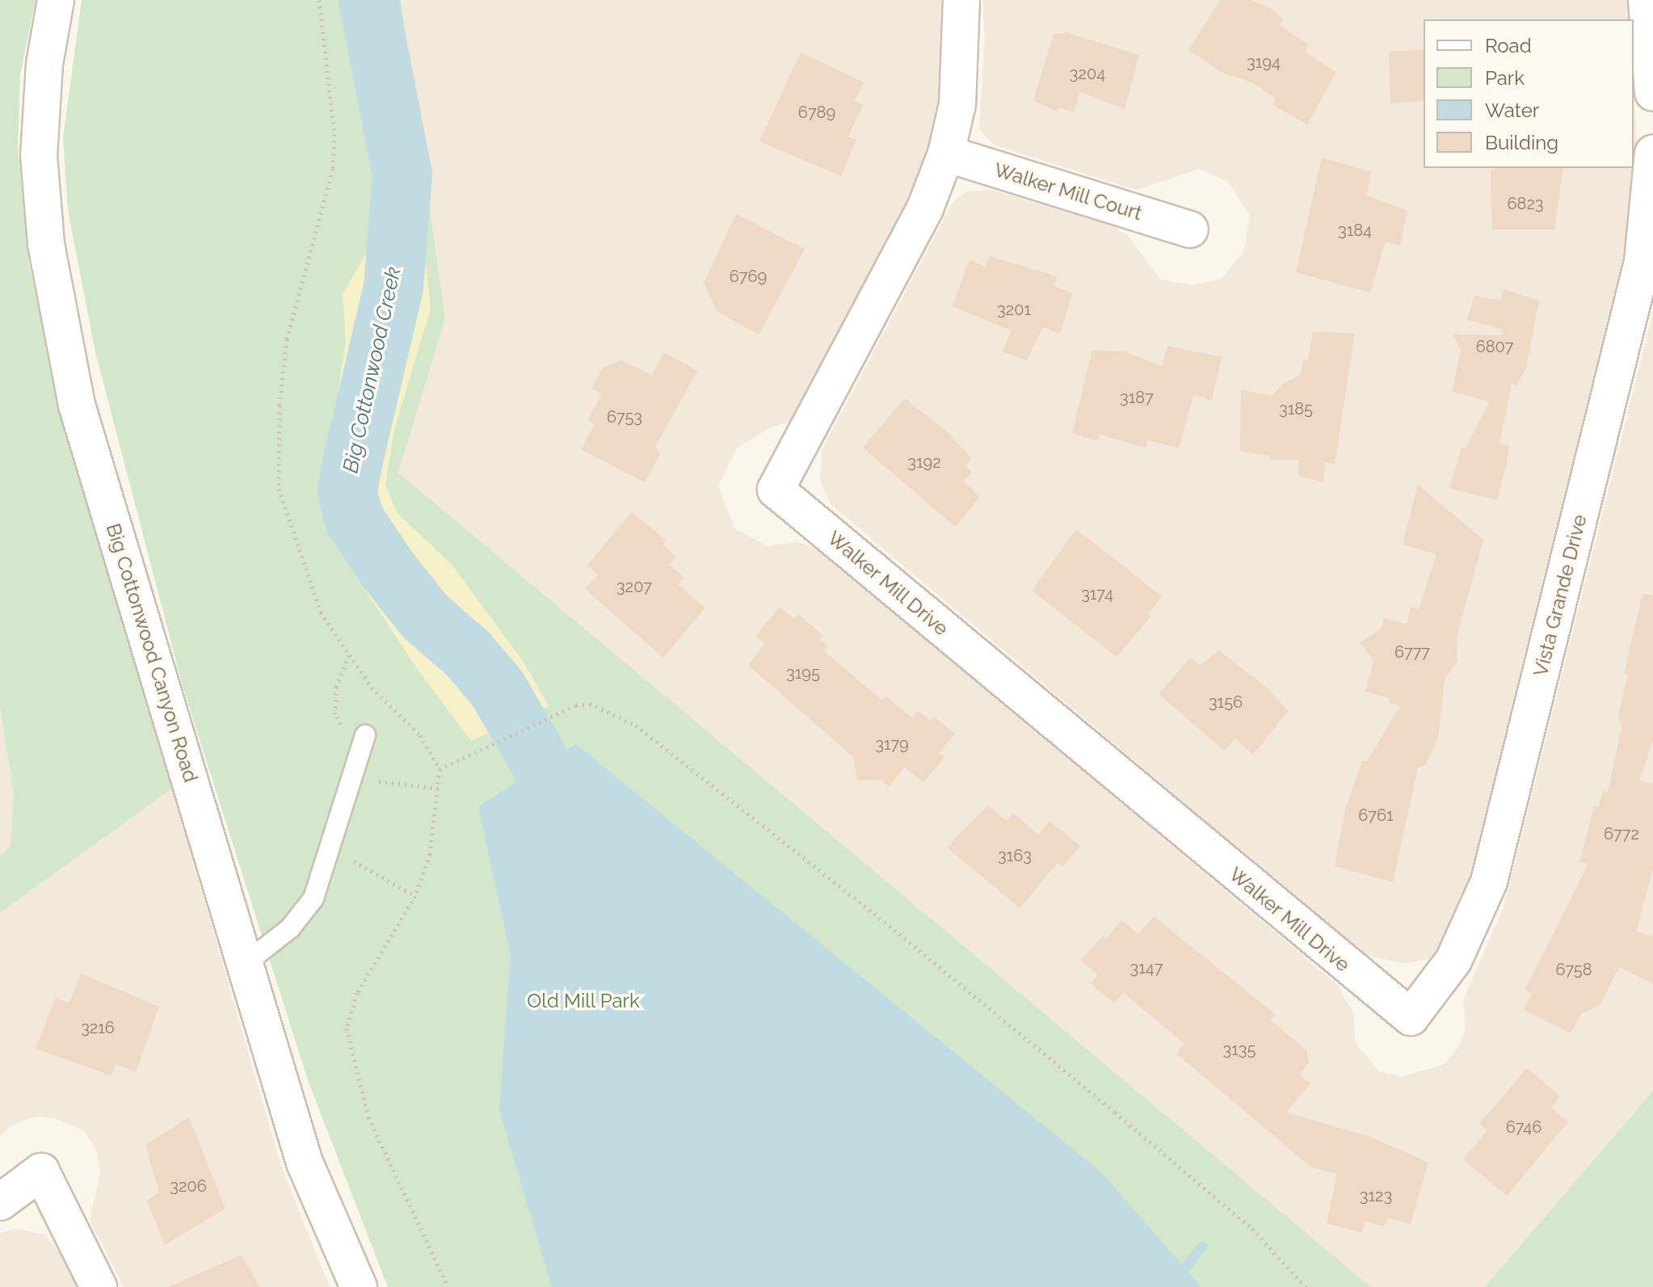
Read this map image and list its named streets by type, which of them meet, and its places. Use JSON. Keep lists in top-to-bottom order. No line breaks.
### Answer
{"streets":{"street":["Walker Mill Court","Walker Mill Drive","Vista Grande Drive","Big Cottonwood Canyon Road"]},"crossings":[["Walker Mill Court","Walker Mill Drive"],["Walker Mill Drive","Vista Grande Drive"]],"water":["Big Cottonwood Creek"],"parks":["Old Mill Park"],"house_numbers":["3194","3204","6789","6823","3184","6769","3201","6807","3187","3185","6753","3192","3207","3174","6777","3195","3156","3179","6761","6772","3163","3147","6758","3216","3135","6746","3206","3123"],"legend":["Road","Park","Water","Building"]}
